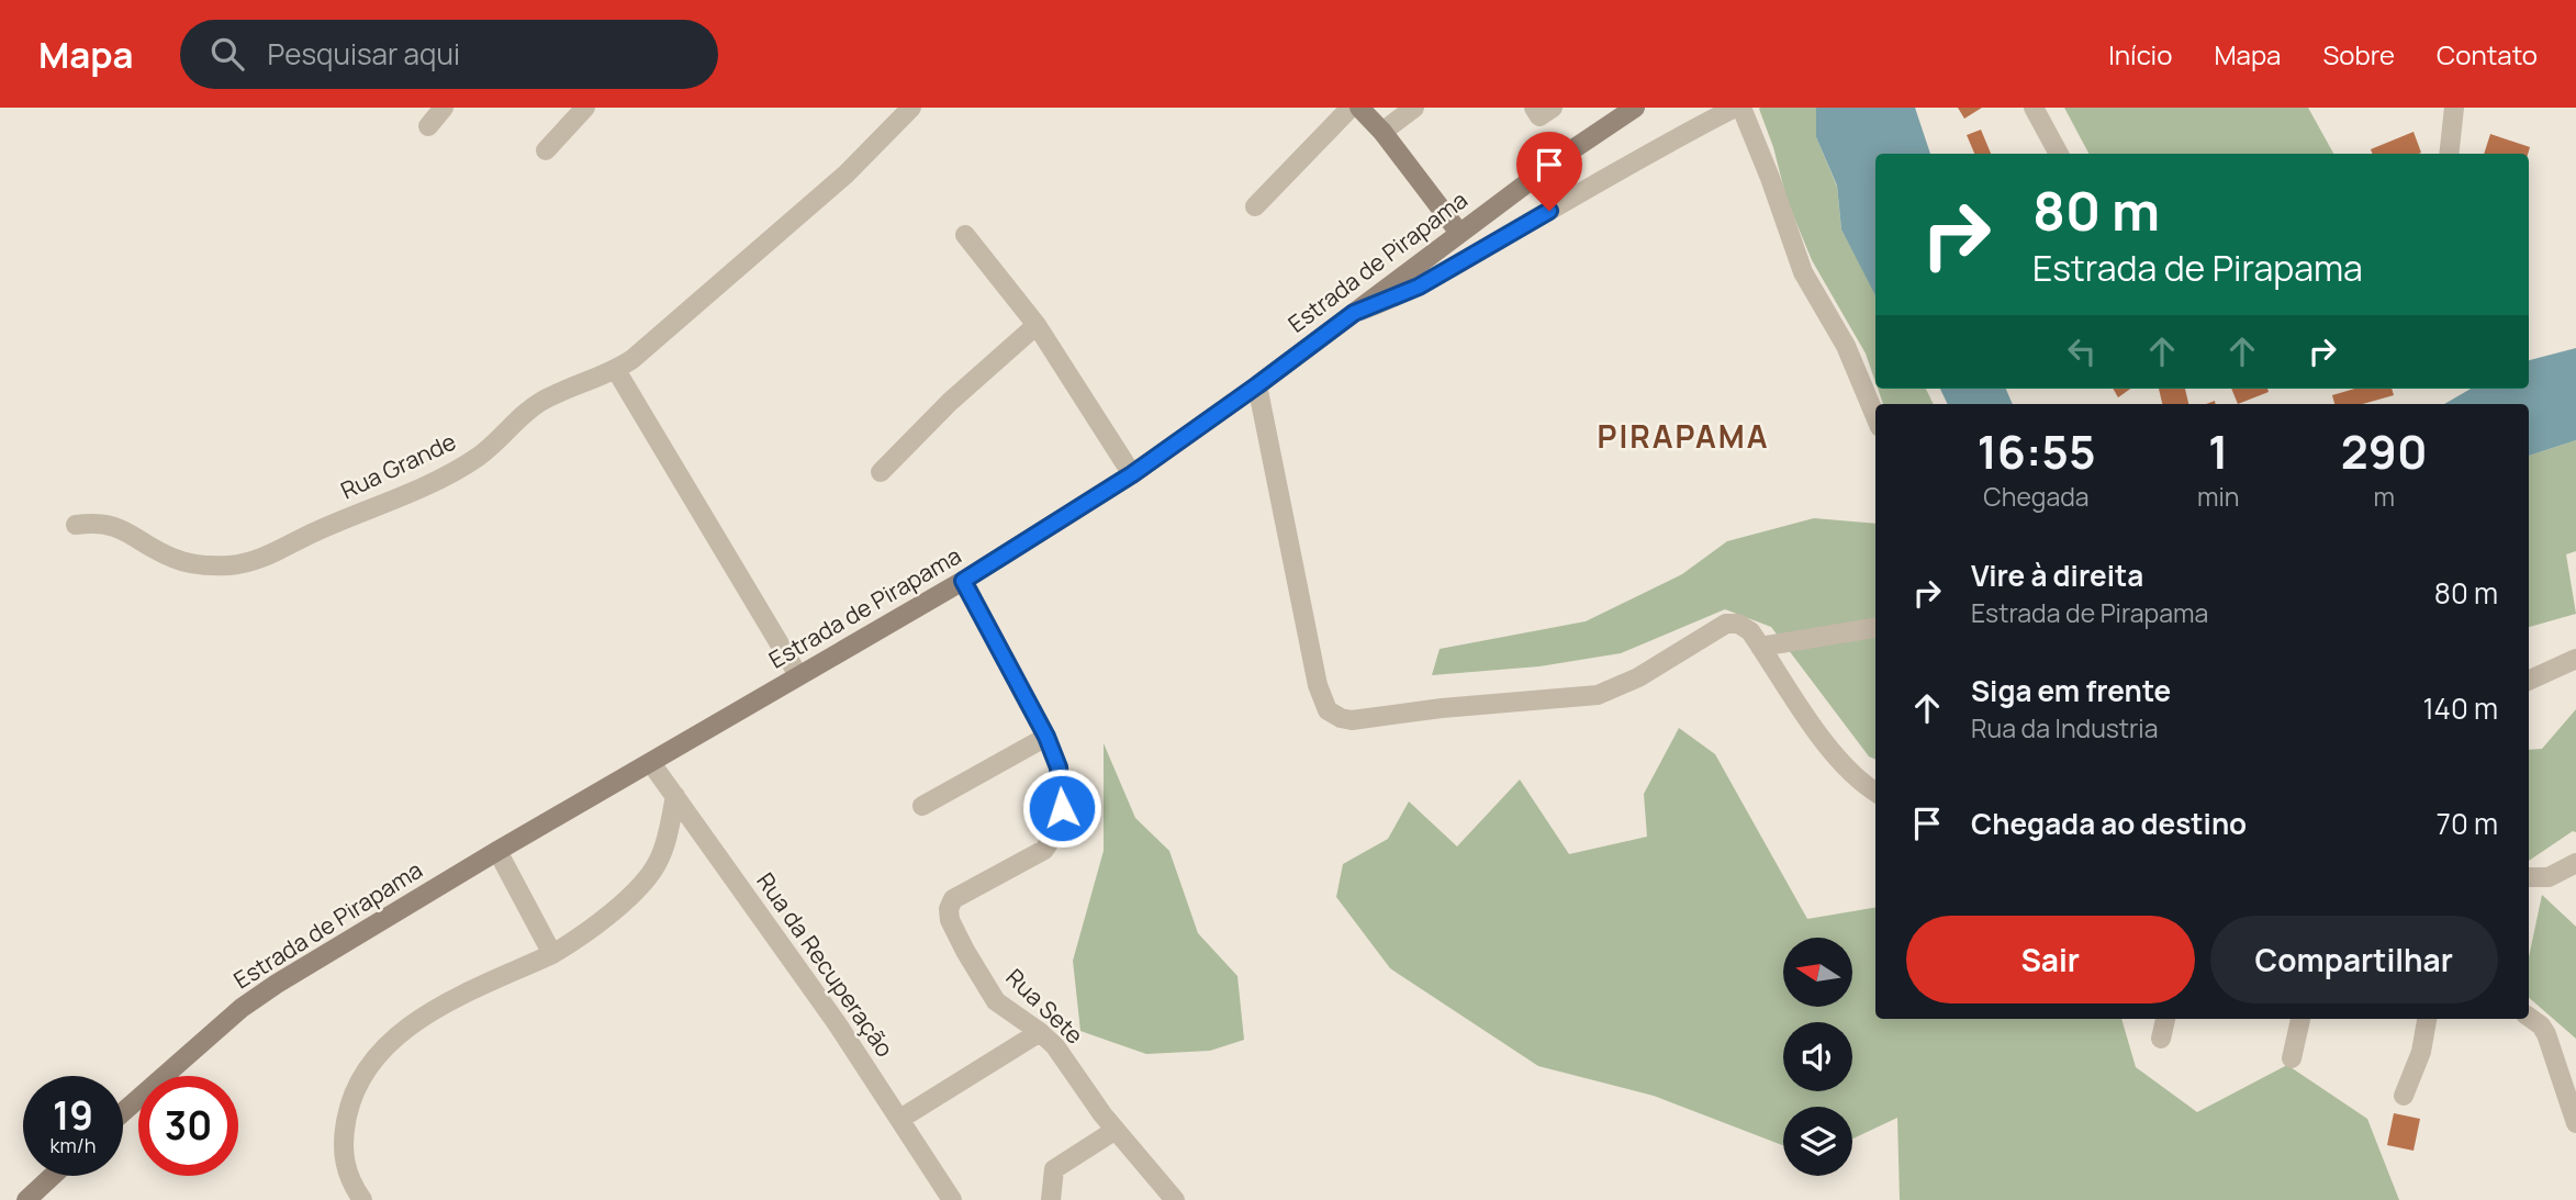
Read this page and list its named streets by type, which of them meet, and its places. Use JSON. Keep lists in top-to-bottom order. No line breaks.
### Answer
{"streets":{"street":["Estrada de Pirapama","Rua Grande","Rua da Recuperação","Rua Sete"]},"crossings":[["Estrada de Pirapama","Rua da Recuperação"]],"districts":["PIRAPAMA"],"north":"left","page":{"header":"Mapa","search":"Pesquisar aqui","nav":["Início","Mapa","Sobre","Contato"],"turn":["80 m","Estrada de Pirapama"],"eta":["16:55","Chegada","1","min","290","m"],"list":[{"name":"Vire à direita","note":"Estrada de Pirapama","value":"80 m"},{"name":"Siga em frente","note":"Rua da Industria","value":"140 m"},{"name":"Chegada ao destino","value":"70 m"}],"buttons":["Sair","Compartilhar"],"speed":"19 km/h","limit":"30"}}
